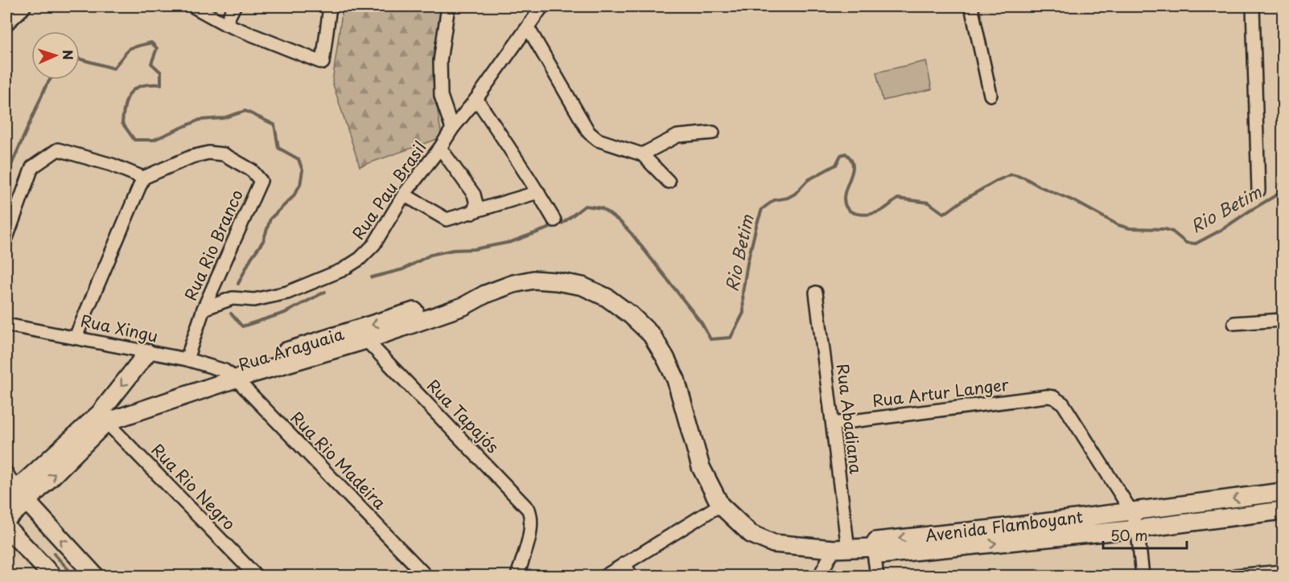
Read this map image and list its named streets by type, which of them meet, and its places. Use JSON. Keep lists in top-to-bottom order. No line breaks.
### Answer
{"streets":{"street":["Rua Pau Brasil","Rua Rio Branco","Rua Xingu","Rua Araguaia","Rua Artur Langer","Rua Tapajós","Rua Abadiana","Rua Rio Madeira","Rua Rio Negro","Avenida Flamboyant"]},"crossings":[["Rua Pau Brasil","Rua Rio Branco"],["Rua Rio Branco","Rua Xingu"],["Rua Xingu","Rua Araguaia"],["Rua Xingu","Rua Rio Madeira"],["Rua Araguaia","Rua Tapajós"],["Rua Araguaia","Rua Rio Madeira"],["Rua Araguaia","Rua Rio Negro"],["Rua Araguaia","Avenida Flamboyant"],["Rua Artur Langer","Rua Abadiana"],["Rua Artur Langer","Avenida Flamboyant"],["Rua Abadiana","Avenida Flamboyant"]],"water":["Rio Betim"],"scale_bar":"50 m","north":"right"}
